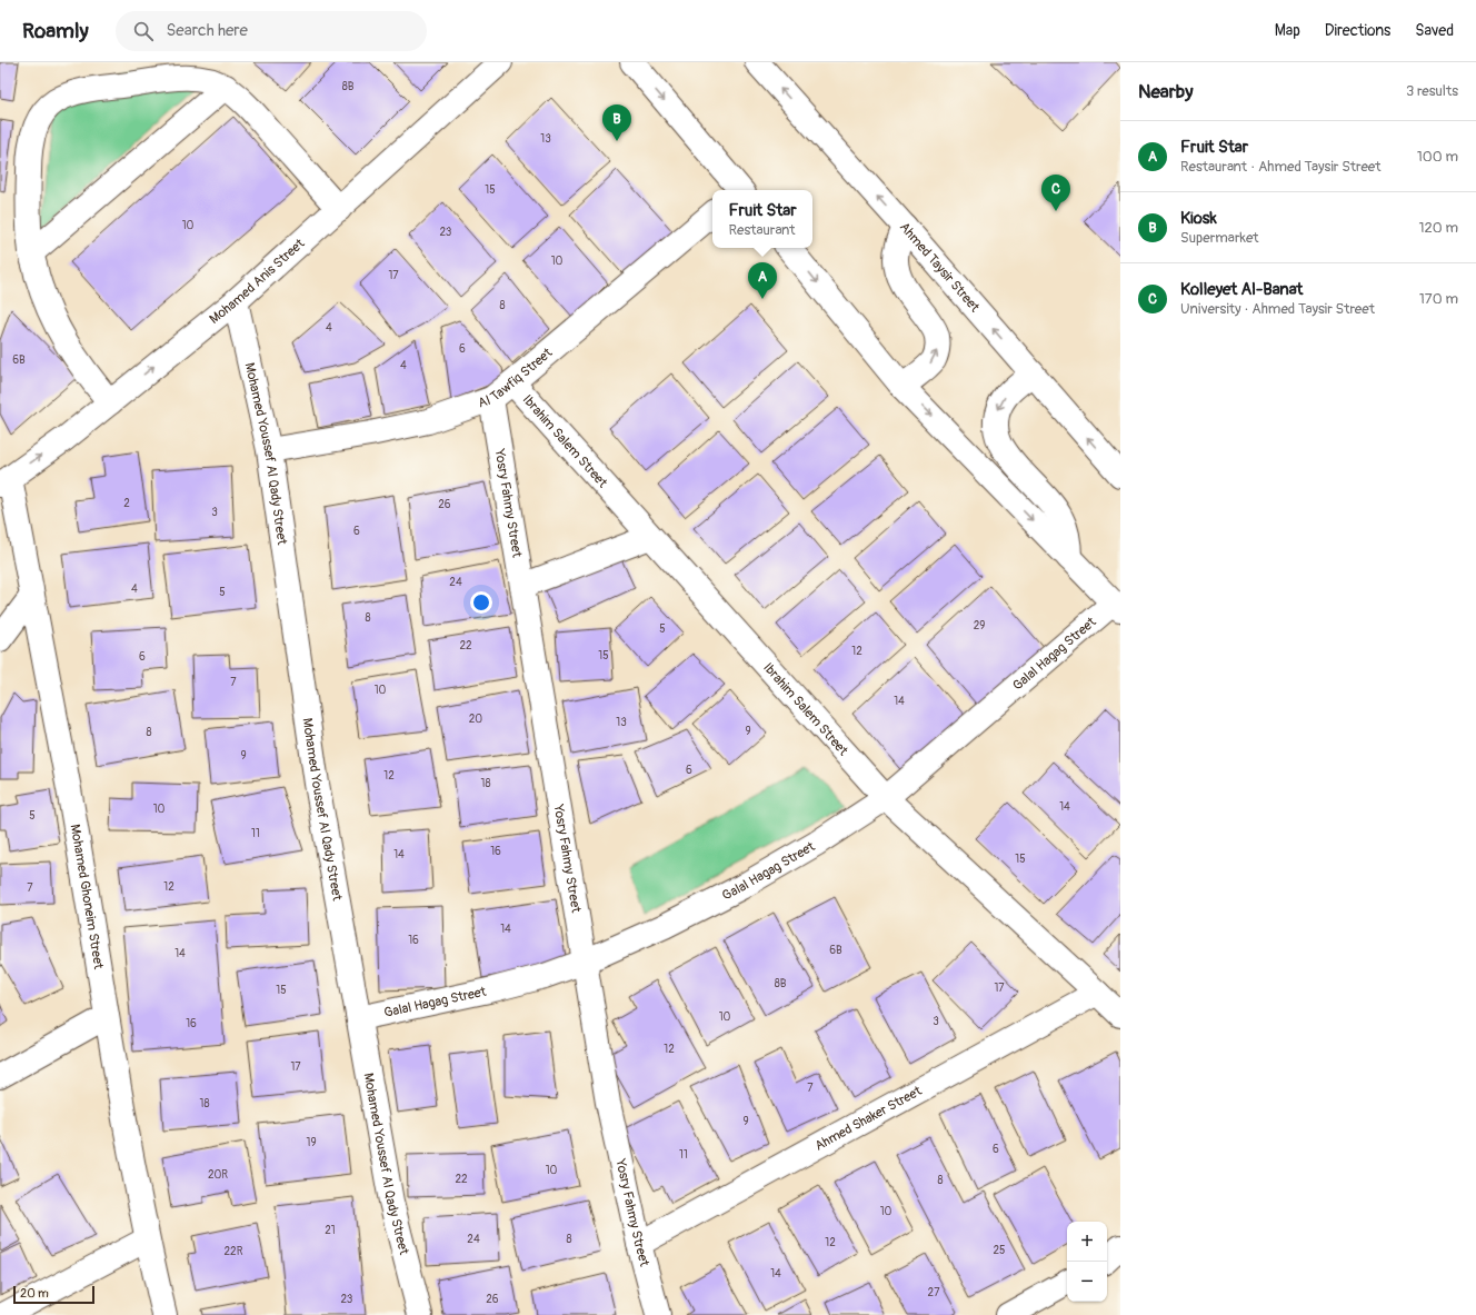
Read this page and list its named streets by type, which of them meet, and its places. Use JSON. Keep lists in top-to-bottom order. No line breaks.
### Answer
{"streets":{"street":["Ahmed Taysir Street","Mohamed Anis Street","Al Tawfiq Street","Ibrahim Salem Street","Mohamed Youssef Al Qady Street","Yosry Fahmy Street","Galal Hagag Street","Mohamed Ghoneim Street","Ahmed Shaker Street"]},"crossings":[["Mohamed Anis Street","Mohamed Youssef Al Qady Street"],["Mohamed Anis Street","Mohamed Ghoneim Street"],["Al Tawfiq Street","Ibrahim Salem Street"],["Al Tawfiq Street","Mohamed Youssef Al Qady Street"],["Al Tawfiq Street","Yosry Fahmy Street"],["Ibrahim Salem Street","Galal Hagag Street"],["Ibrahim Salem Street","Ahmed Shaker Street"],["Mohamed Youssef Al Qady Street","Galal Hagag Street"],["Yosry Fahmy Street","Galal Hagag Street"],["Yosry Fahmy Street","Ahmed Shaker Street"]],"house_numbers":["8B","13","15","10","23","10","17","8","4","6","6B","4","2","26","3","6","24","4","5","8","29","5","22","12","15","6","7","10","14","20","13","9","8","9","6","12","18","14","10","5","11","16","14","15","12","7","14","16","6B","14","8B","17","15","10","3","16","12","17","7","18","9","19","6","11","10","20R","22","8","10","21","24","8","12","25","22R","14","27","23","26"],"scale_bar":"20 m","page":{"header":"Roamly","search":"Search here","nav":["Map","Directions","Saved"],"heading":["Nearby","3 results"],"pins":["B","C","A"],"list":[{"mark":"A","name":"Fruit Star","note":"Restaurant · Ahmed Taysir Street","value":"100 m"},{"mark":"B","name":"Kiosk","note":"Supermarket","value":"120 m"},{"mark":"C","name":"Kolleyet Al-Banat","note":"University · Ahmed Taysir Street","value":"170 m"}],"popup":["Fruit Star","Restaurant"],"map_buttons":["+","−"],"scale":"20 m"}}
